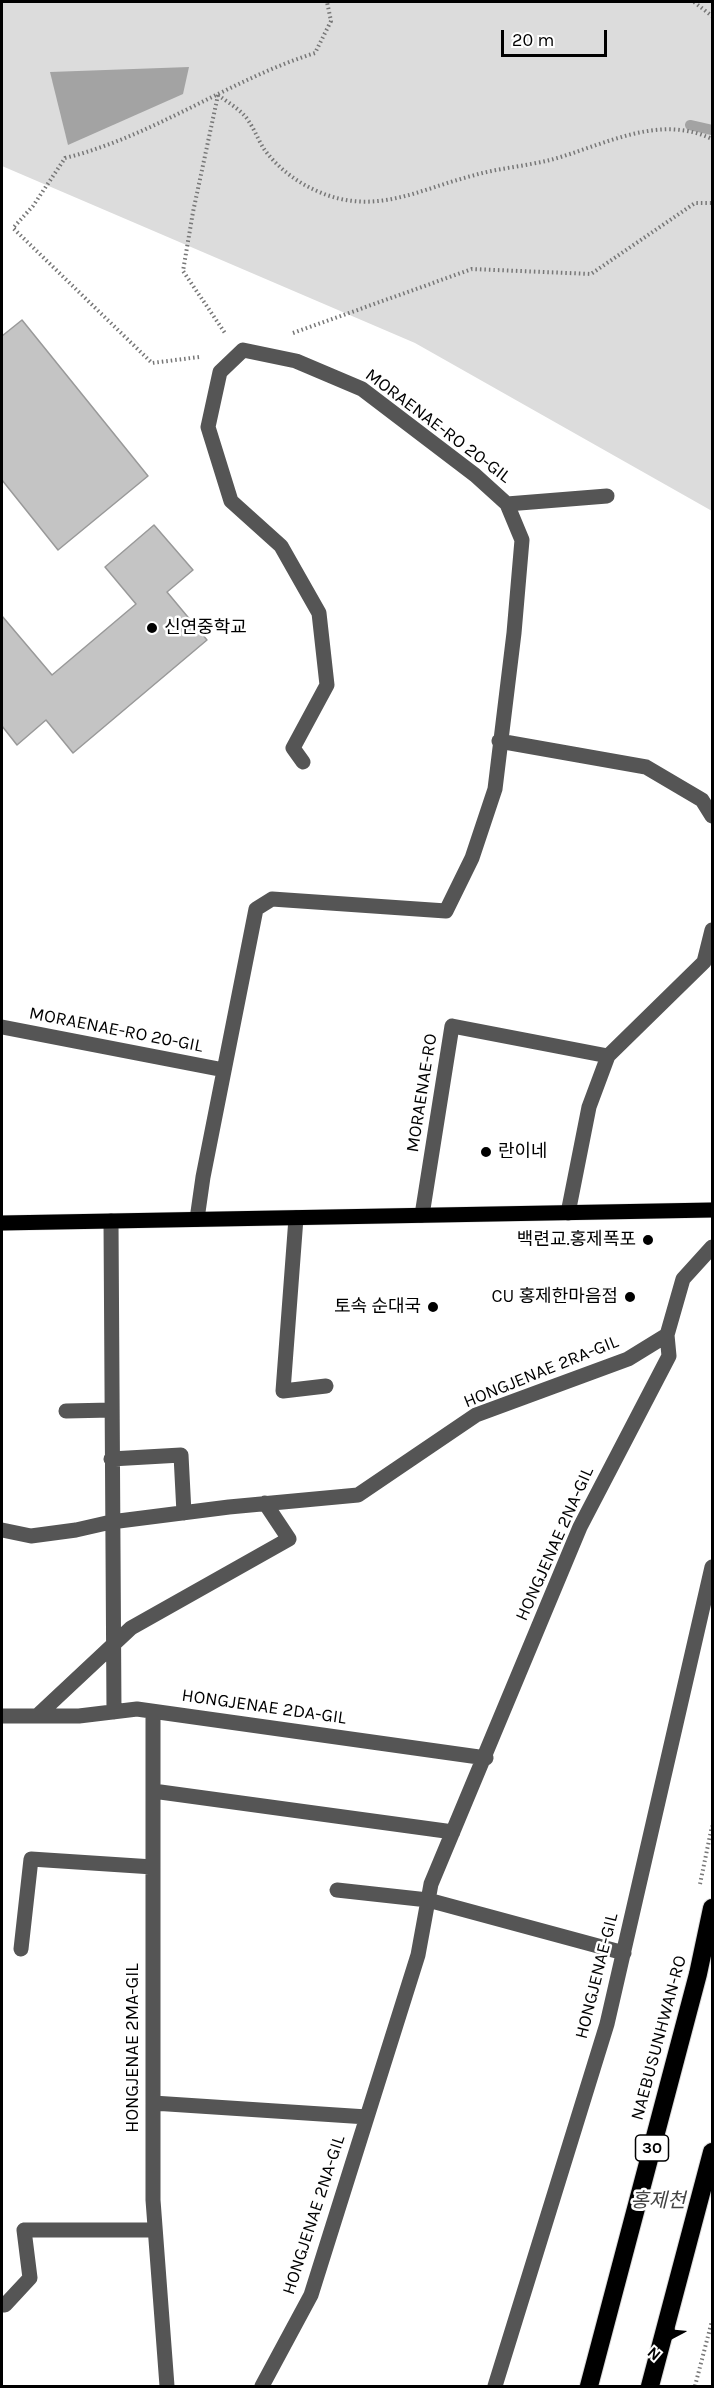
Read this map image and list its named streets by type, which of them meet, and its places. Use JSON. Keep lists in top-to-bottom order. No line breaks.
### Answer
{"streets":{"highway":["NAEBUSUNHWAN-RO","30"],"street":["MORAENAE-RO 20-GIL","MORAENAE-RO","HONGJENAE 2RA-GIL","HONGJENAE 2NA-GIL","HONGJENAE 2DA-GIL","HONGJENAE-GIL","HONGJENAE 2MA-GIL"]},"crossings":[["HONGJENAE 2RA-GIL","HONGJENAE 2NA-GIL"],["HONGJENAE 2NA-GIL","HONGJENAE 2DA-GIL"],["HONGJENAE 2NA-GIL","HONGJENAE 2MA-GIL"],["HONGJENAE 2DA-GIL","HONGJENAE 2MA-GIL"]],"water":["홍제천"],"places":["신연중학교","란이네","백련교.홍제폭포","CU 홍제한마음점","토속 순대국"],"scale_bar":"20 m","north":"bottom left"}
